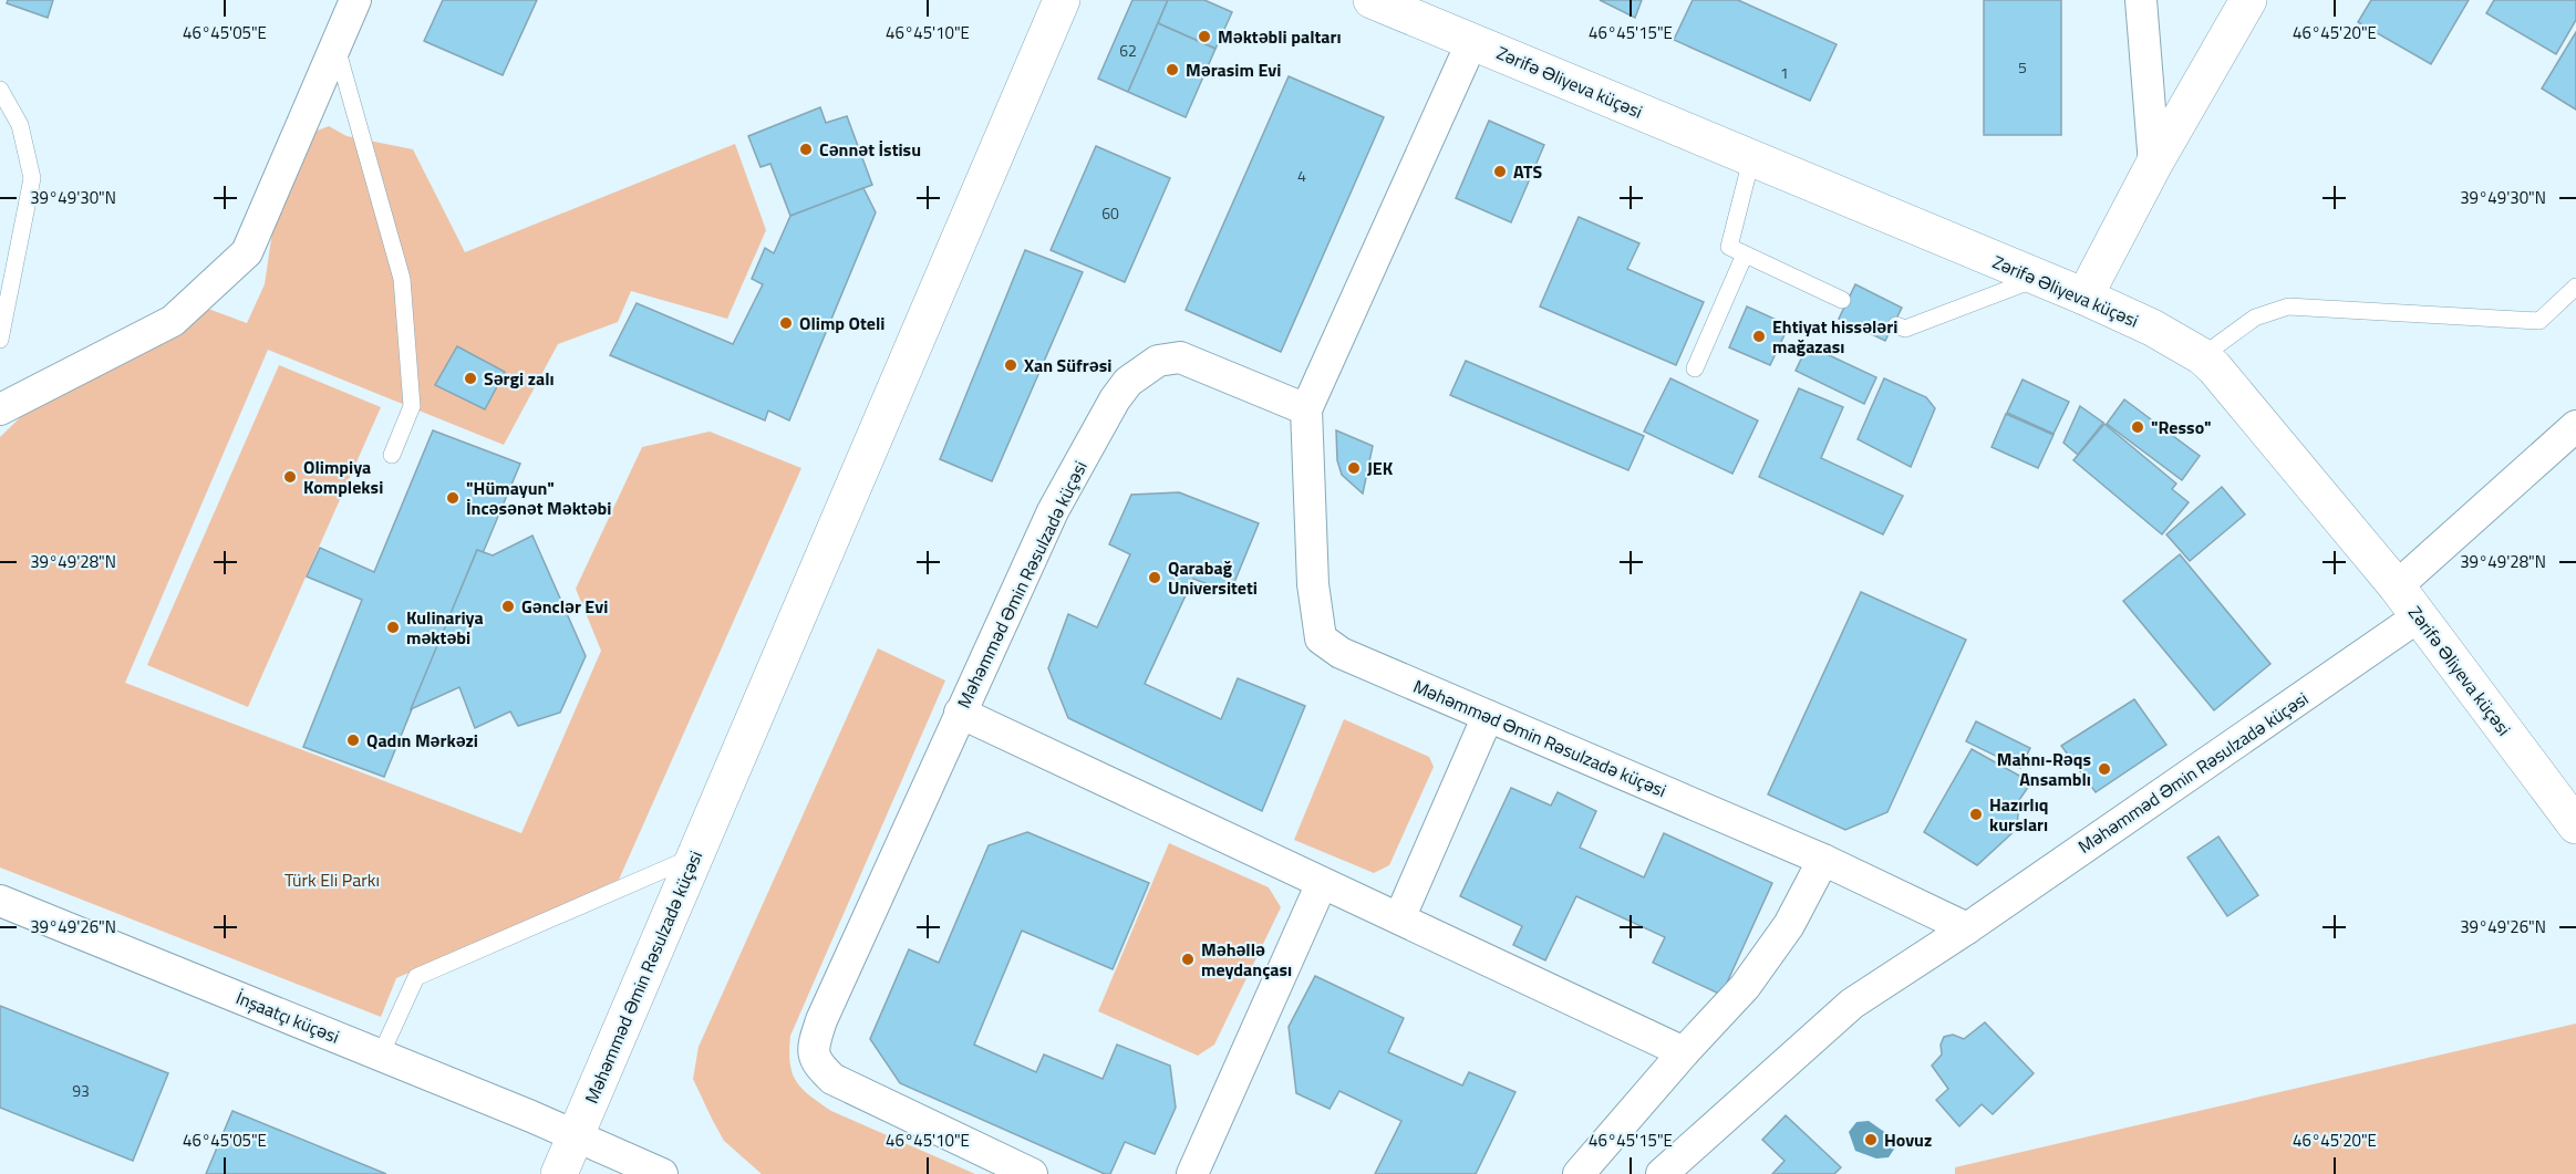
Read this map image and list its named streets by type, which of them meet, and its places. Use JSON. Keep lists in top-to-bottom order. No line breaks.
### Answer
{"streets":{"main road":["Zərifə Əliyeva küçəsi","Məhəmməd Əmin Rəsulzadə küçəsi"],"street":["İnşaatçı küçəsi"]},"crossings":[["Zərifə Əliyeva küçəsi","Məhəmməd Əmin Rəsulzadə küçəsi"],["Məhəmməd Əmin Rəsulzadə küçəsi","İnşaatçı küçəsi"]],"parks":["Türk Eli Parkı"],"places":["Məktəbli paltarı","Mərasim Evi","Cənnət İstisu","ATS","Olimp Oteli","Ehtiyat hissələri mağazası","Xan Süfrəsi","Sərgi zalı","\"Resso\"","JEK","Olimpiya Kompleksi","\"Hümayun\" İncəsənət Məktəbi","Qarabağ Universiteti","Gənclər Evi","Kulinariya məktəbi","Qadın Mərkəzi","Mahnı-Rəqs Ansamblı","Hazırlıq kursları","Məhəllə meydançası","Hovuz"],"house_numbers":["62","5","1","4","60","93"],"coordinates":["46°45'05\"E","46°45'10\"E","46°45'15\"E","46°45'20\"E","39°49'30\"N","39°49'28\"N","39°49'26\"N"]}
